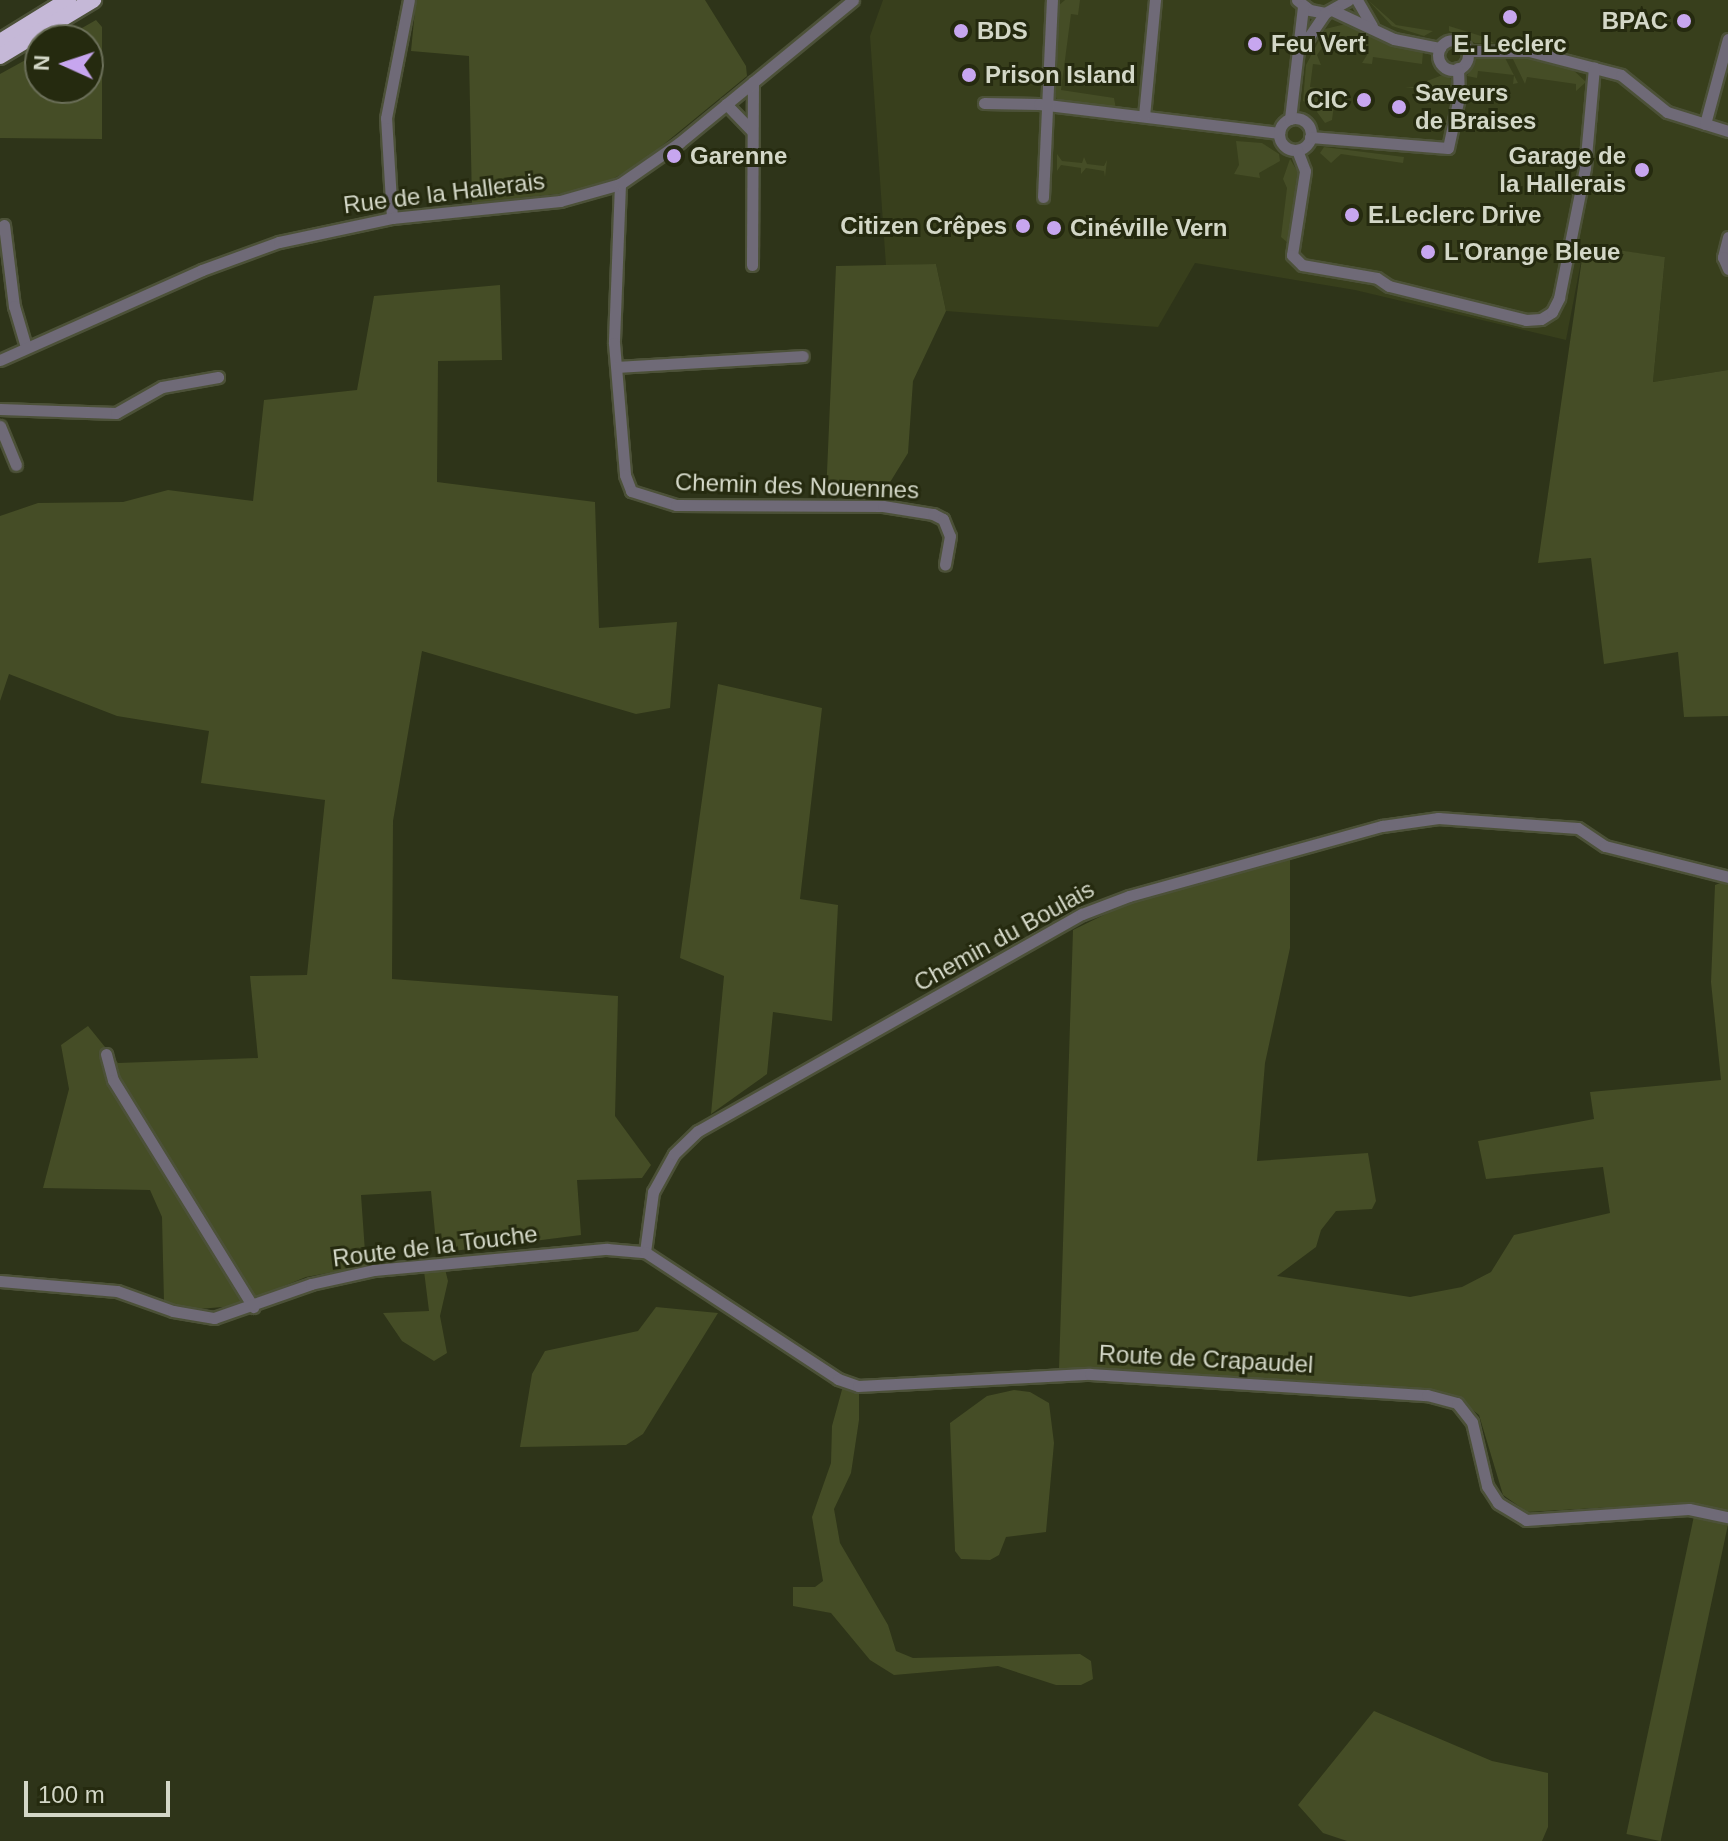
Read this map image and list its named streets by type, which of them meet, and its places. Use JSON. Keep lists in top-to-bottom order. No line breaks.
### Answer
{"streets":{"street":["Rue de la Hallerais","Chemin des Nouennes","Chemin du Boulais","Route de la Touche","Route de Crapaudel"]},"crossings":[["Rue de la Hallerais","Chemin des Nouennes"],["Chemin du Boulais","Route de la Touche"],["Chemin du Boulais","Route de Crapaudel"],["Route de la Touche","Route de Crapaudel"]],"places":["E. Leclerc","BPAC","BDS","Feu Vert","Prison Island","CIC","Saveurs de Braises","Garenne","Garage de la Hallerais","E.Leclerc Drive","Citizen Crêpes","Cinéville Vern","L'Orange Bleue"],"scale_bar":"100 m","north":"left"}
